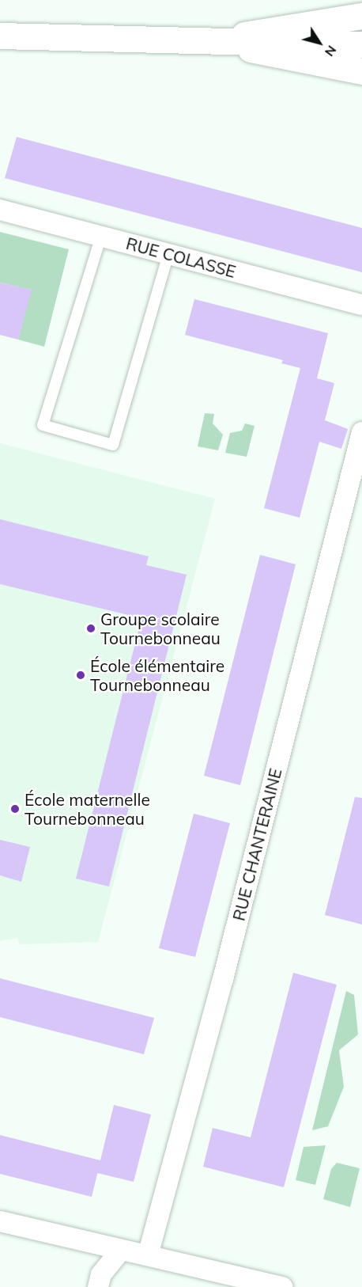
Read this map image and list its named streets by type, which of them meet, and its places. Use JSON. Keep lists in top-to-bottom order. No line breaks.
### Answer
{"streets":{"street":["RUE COLASSE","RUE CHANTERAINE"]},"places":["Groupe scolaire Tournebonneau","École élémentaire Tournebonneau","École maternelle Tournebonneau"],"north":"bottom right"}
